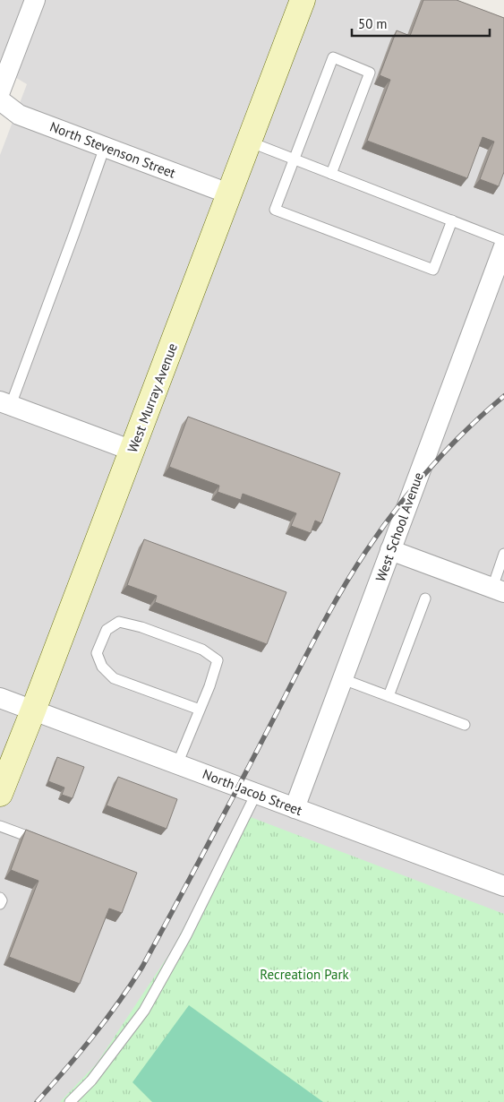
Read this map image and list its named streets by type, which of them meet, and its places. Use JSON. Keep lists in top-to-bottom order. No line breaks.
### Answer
{"streets":{"main road":["West Murray Avenue"],"street":["North Stevenson Street","West School Avenue","North Jacob Street"]},"crossings":[["North Stevenson Street","West Murray Avenue"],["West Murray Avenue","North Jacob Street"],["West School Avenue","North Jacob Street"]],"parks":["Recreation Park"],"scale_bar":"50 m"}
